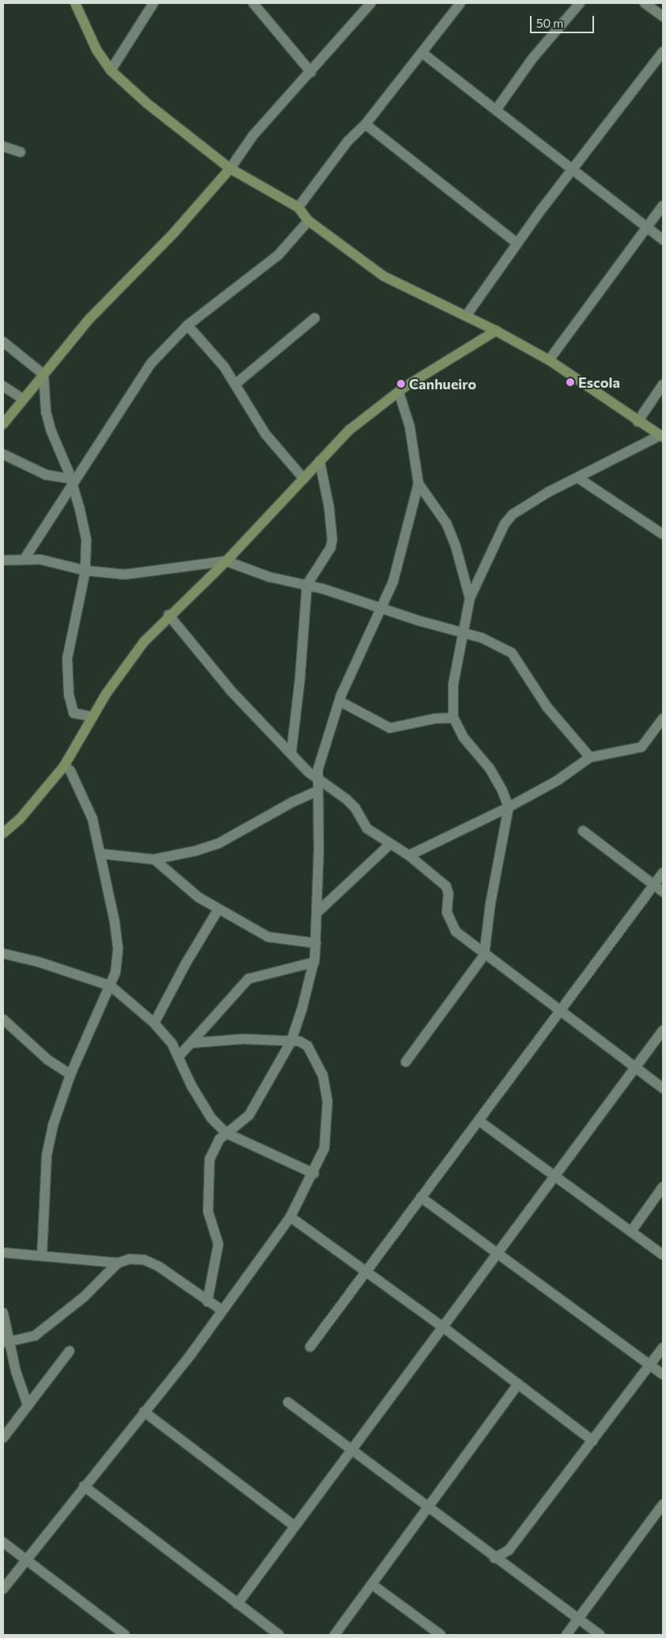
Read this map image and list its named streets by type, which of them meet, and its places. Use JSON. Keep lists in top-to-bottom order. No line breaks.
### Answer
{"places":["Escola","Canhueiro"],"scale_bar":"50 m"}
